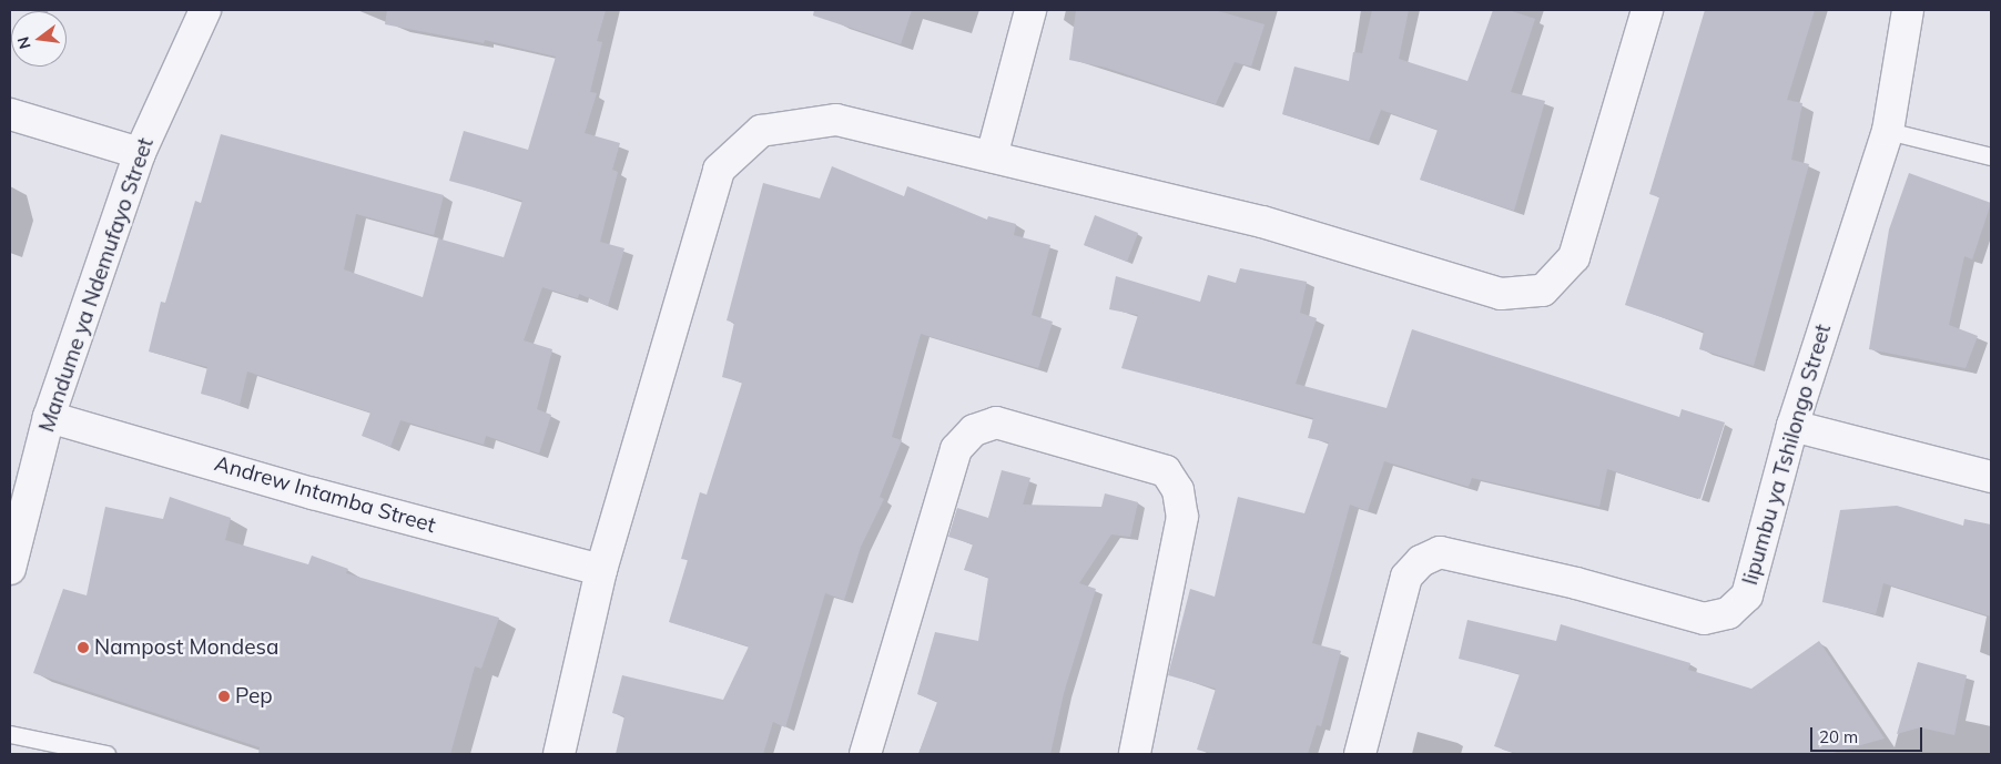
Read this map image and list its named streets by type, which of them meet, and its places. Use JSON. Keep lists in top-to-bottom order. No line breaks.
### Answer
{"streets":{"street":["Mandume ya Ndemufayo Street","Iipumbu ya Tshilongo Street","Andrew Intamba Street"]},"crossings":[["Mandume ya Ndemufayo Street","Andrew Intamba Street"]],"places":["Nampost Mondesa","Pep"],"scale_bar":"20 m","north":"left"}
